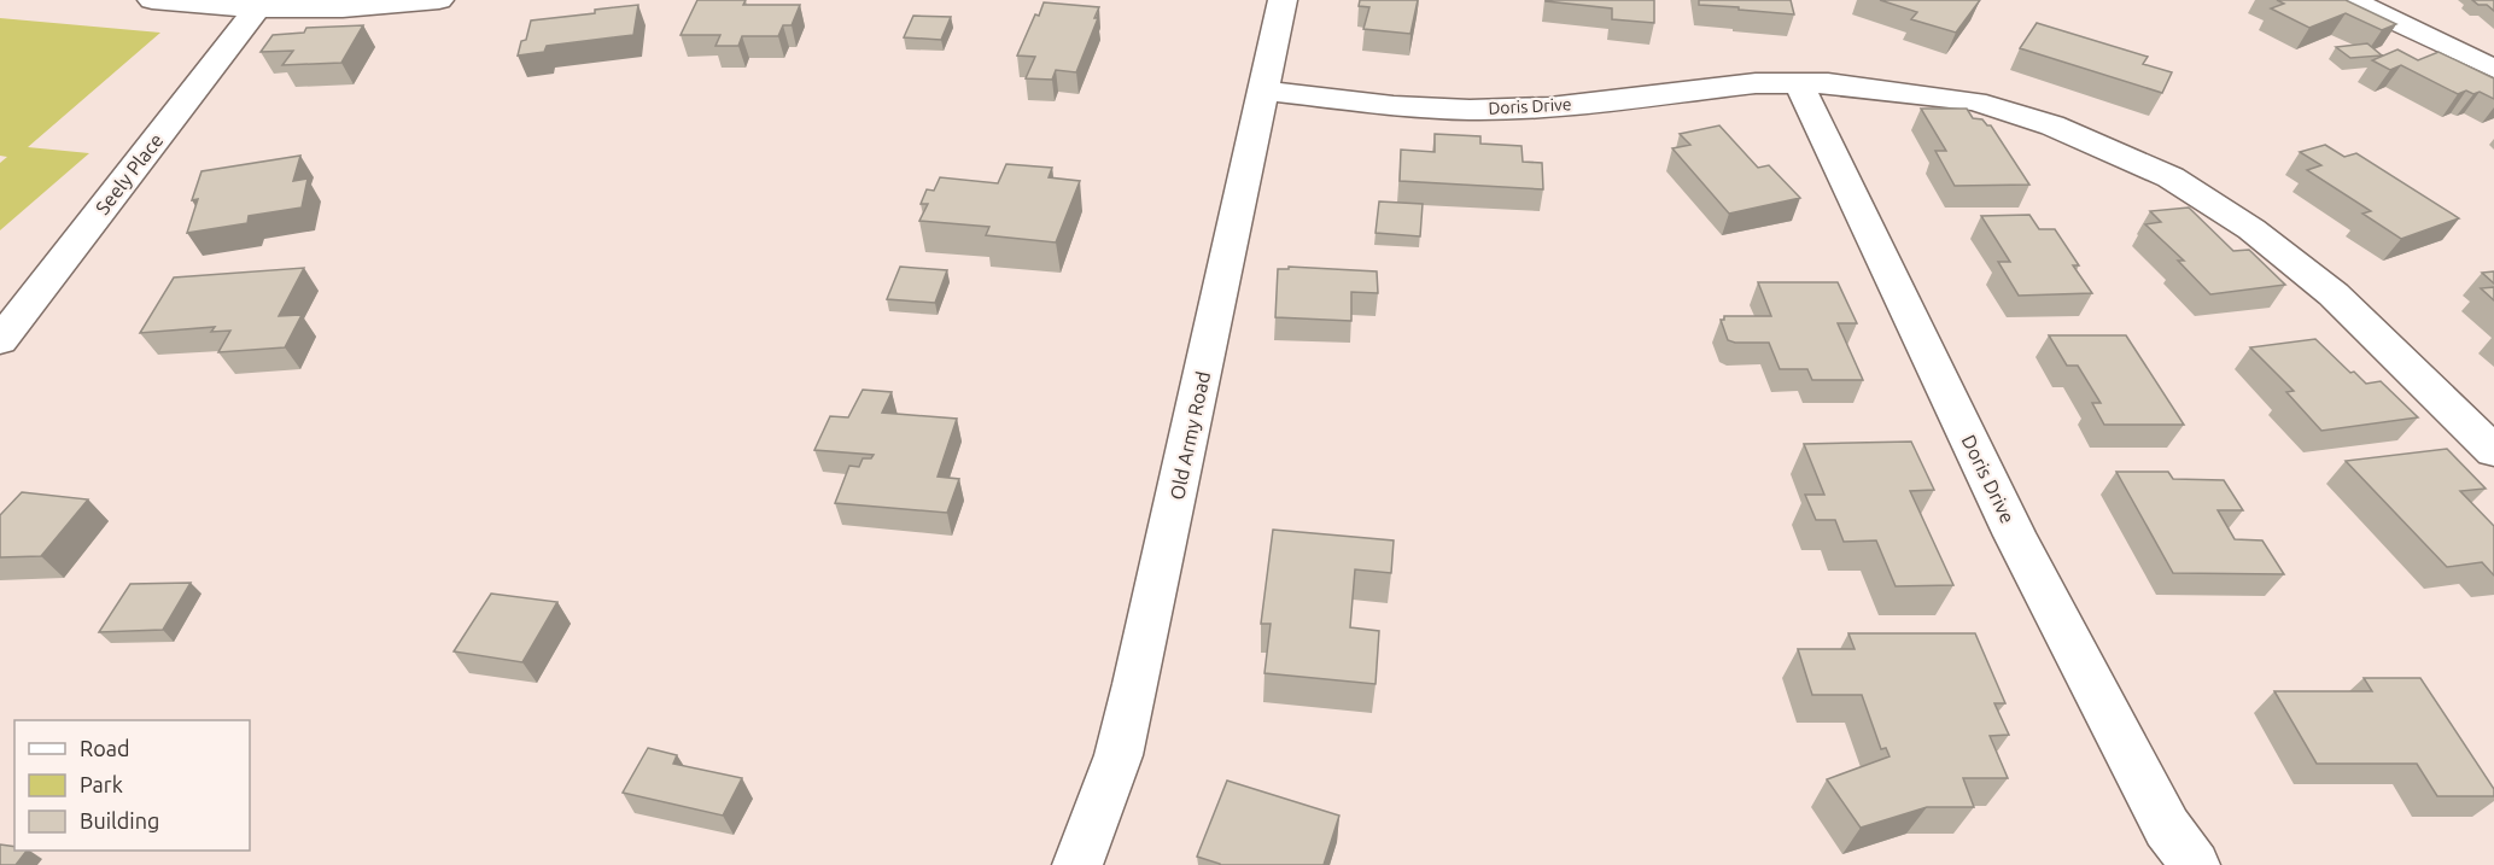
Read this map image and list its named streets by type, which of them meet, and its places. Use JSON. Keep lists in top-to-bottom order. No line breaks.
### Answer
{"streets":{"street":["Doris Drive","Seely Place","Old Army Road"]},"crossings":[["Doris Drive","Old Army Road"]],"legend":["Road","Park","Building"]}
